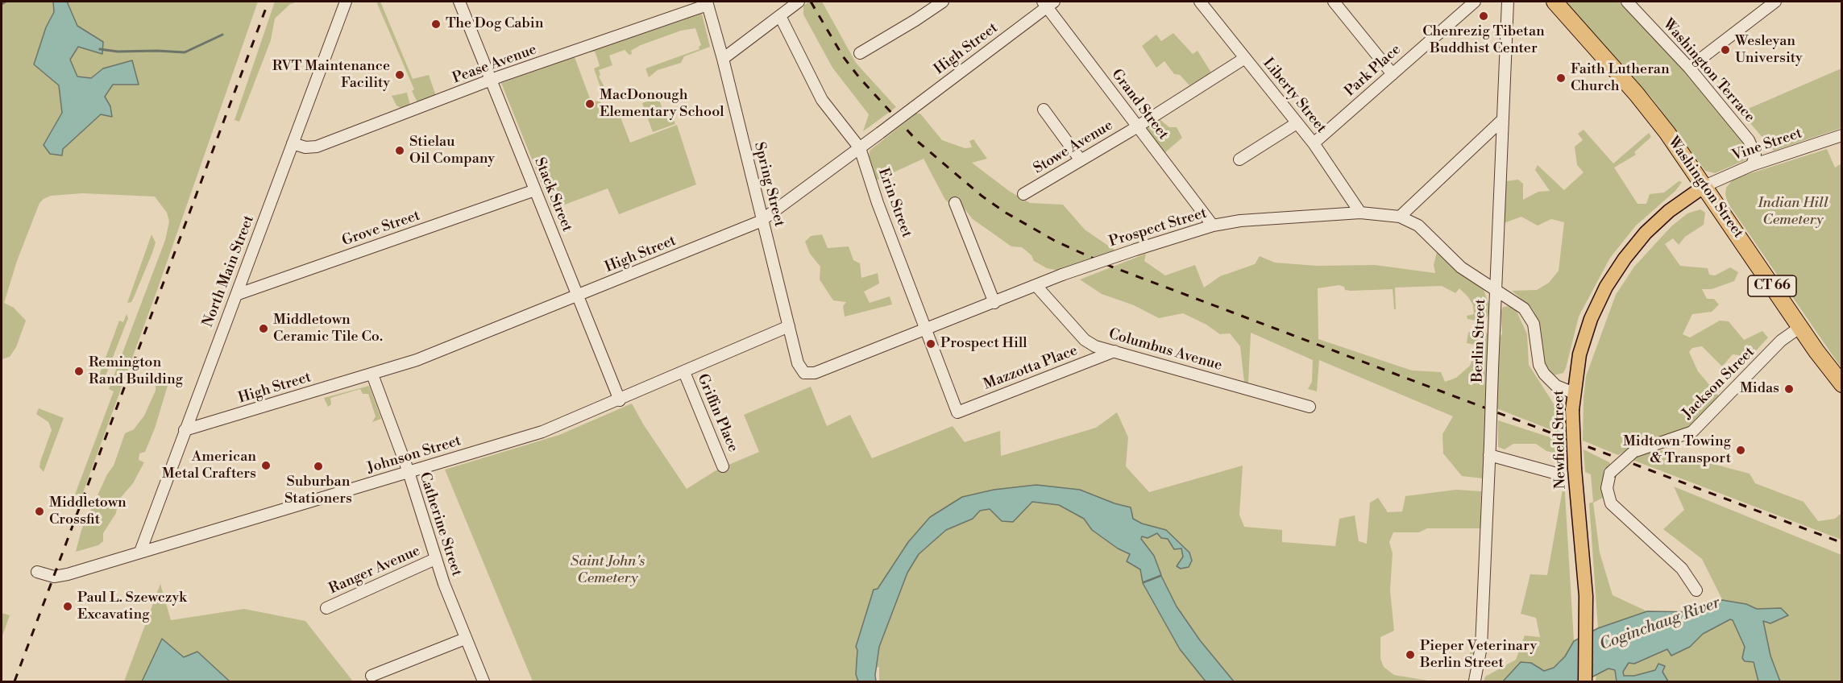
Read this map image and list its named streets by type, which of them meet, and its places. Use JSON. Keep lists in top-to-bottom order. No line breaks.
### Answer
{"streets":{"highway":["Washington Street","CT 66"],"main road":["Newfield Street"],"street":["High Street","Pease Avenue","Park Place","Washington Terrace","Liberty Street","Grand Street","Vine Street","Stowe Avenue","Spring Street","Stack Street","Erin Street","Prospect Street","Grove Street","North Main Street","Berlin Street","Columbus Avenue","Mazzotta Place","Jackson Street","Griffin Place","Johnson Street","Catherine Street","Ranger Avenue"]},"crossings":[["High Street","Grand Street"],["High Street","Spring Street"],["High Street","Stack Street"],["High Street","Erin Street"],["High Street","North Main Street"],["High Street","Catherine Street"],["Pease Avenue","Spring Street"],["Pease Avenue","Stack Street"],["Pease Avenue","North Main Street"],["Park Place","Liberty Street"],["Washington Terrace","Vine Street"],["Liberty Street","Stowe Avenue"],["Liberty Street","Prospect Street"],["Grand Street","Stowe Avenue"],["Grand Street","Prospect Street"],["Vine Street","Washington Street"],["Vine Street","Newfield Street"],["Spring Street","Prospect Street"],["Spring Street","Johnson Street"],["Washington Street","Jackson Street"],["Washington Street","Newfield Street"],["Stack Street","Grove Street"],["Stack Street","Johnson Street"],["Erin Street","Prospect Street"],["Erin Street","Mazzotta Place"],["Prospect Street","Columbus Avenue"],["Grove Street","North Main Street"],["North Main Street","Johnson Street"],["Columbus Avenue","Mazzotta Place"],["Griffin Place","Johnson Street"],["Johnson Street","Catherine Street"],["Catherine Street","Ranger Avenue"]],"water":["Coginchaug River"],"parks":["Indian Hill Cemetery","Saint John's Cemetery"],"places":["Chenrezig Tibetan Buddhist Center","The Dog Cabin","Wesleyan University","RVT Maintenance Facility","Faith Lutheran Church","MacDonough Elementary School","Stielau Oil Company","Middletown Ceramic Tile Co.","Prospect Hill","Remington Rand Building","Midas","Midtown Towing & Transport","American Metal Crafters","Suburban Stationers","Middletown Crossfit","Paul L. Szewczyk Excavating","Pieper Veterinary Berlin Street"]}
